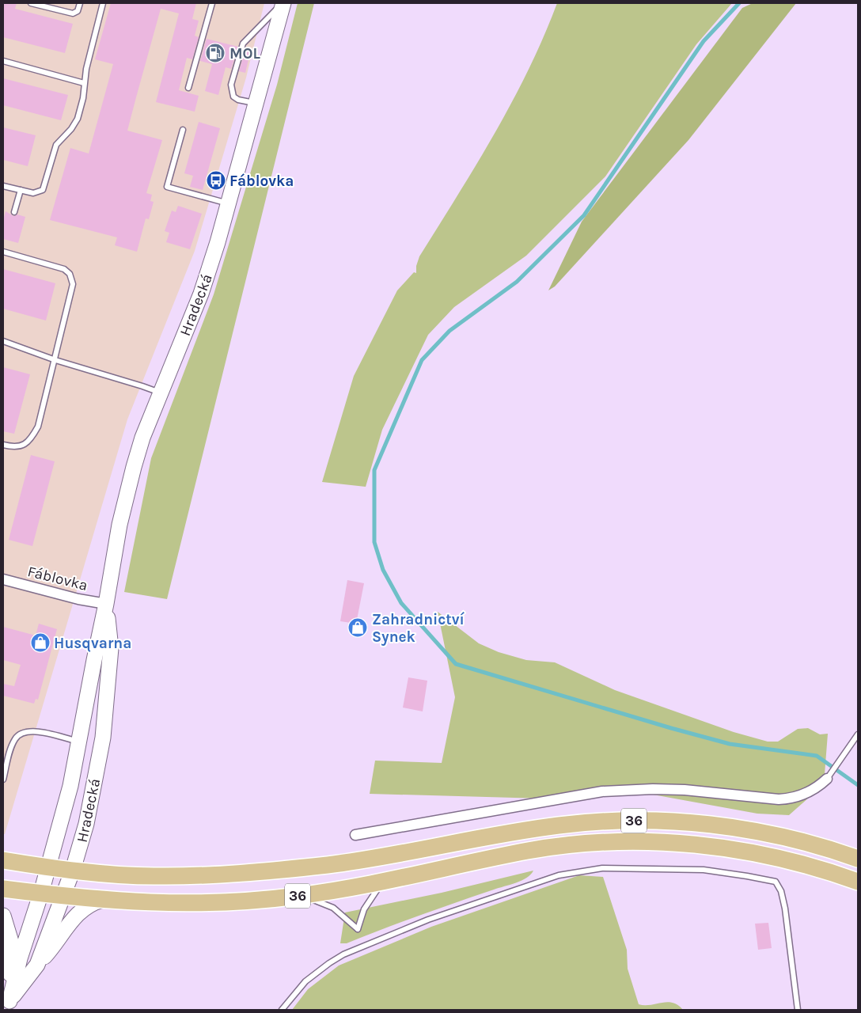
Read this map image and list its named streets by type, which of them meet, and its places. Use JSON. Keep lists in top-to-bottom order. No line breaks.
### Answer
{"streets":{"main road":["Hradecká","36"],"street":["Fáblovka"]},"crossings":[["Hradecká","Fáblovka"],["Hradecká","36"]],"places":{"fuel station":["MOL"],"bus stop":["Fáblovka"],"shop":["Zahradnictví Synek","Husqvarna"]}}
